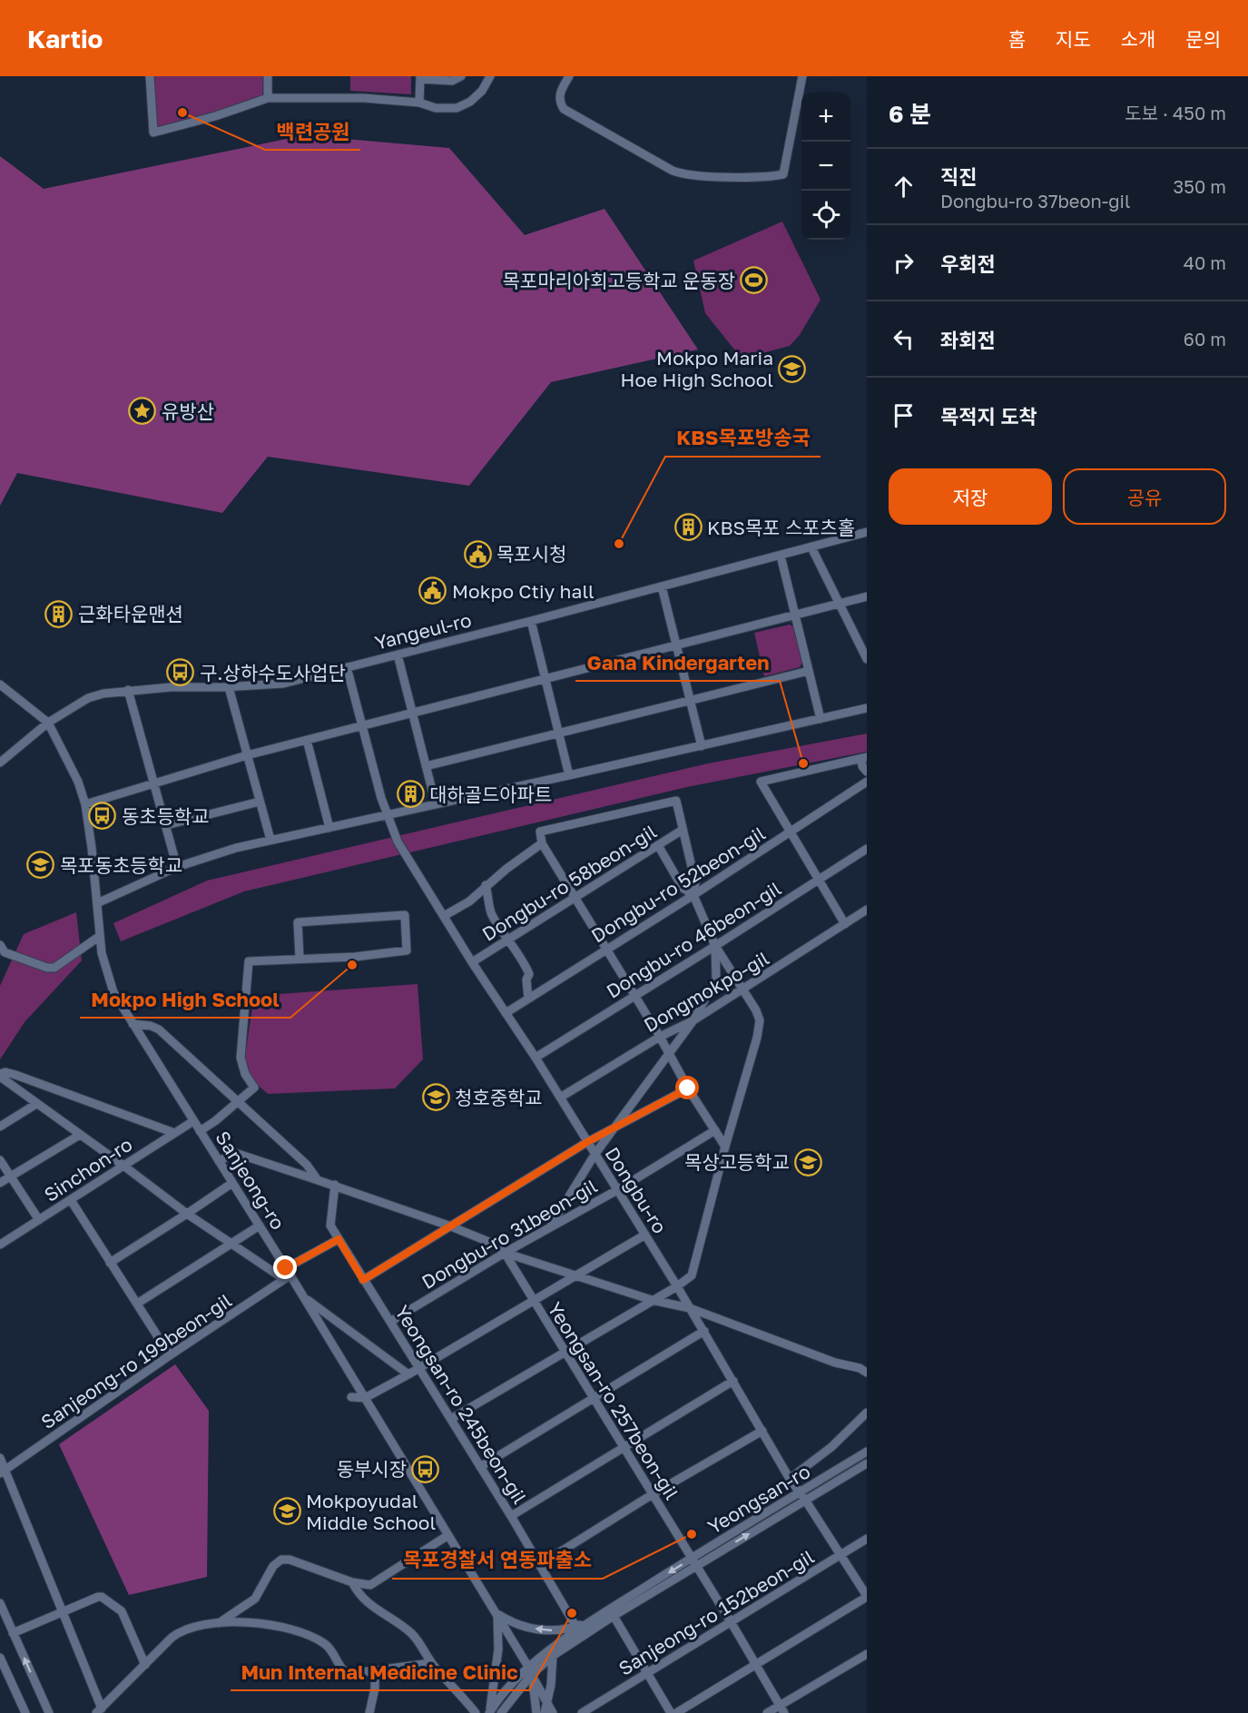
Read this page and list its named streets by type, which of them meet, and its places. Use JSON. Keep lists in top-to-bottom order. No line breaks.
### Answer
{"streets":{"street":["Yangeul-ro","Dongbu-ro 58beon-gil","Dongbu-ro 52beon-gil","Dongbu-ro 46beon-gil","Dongmokpo-gil","Sinchon-ro","Sanjeong-ro","Dongbu-ro","Dongbu-ro 31beon-gil","Sanjeong-ro 199beon-gil","Yeongsan-ro 257beon-gil","Yeongsan-ro 245beon-gil","Yeongsan-ro","Sanjeong-ro 152beon-gil"]},"crossings":[["Yangeul-ro","Sanjeong-ro"],["Yangeul-ro","Dongbu-ro"],["Dongbu-ro 58beon-gil","Dongbu-ro"],["Dongbu-ro 52beon-gil","Dongbu-ro"],["Dongbu-ro 46beon-gil","Dongbu-ro"],["Dongmokpo-gil","Dongbu-ro"],["Sinchon-ro","Sanjeong-ro"],["Sanjeong-ro","Sanjeong-ro 199beon-gil"],["Sanjeong-ro","Yeongsan-ro"],["Dongbu-ro","Dongbu-ro 31beon-gil"],["Dongbu-ro","Yeongsan-ro"],["Dongbu-ro","Sanjeong-ro 152beon-gil"],["Dongbu-ro 31beon-gil","Yeongsan-ro 257beon-gil"],["Dongbu-ro 31beon-gil","Yeongsan-ro 245beon-gil"],["Sanjeong-ro 199beon-gil","Yeongsan-ro 245beon-gil"],["Yeongsan-ro 257beon-gil","Yeongsan-ro"],["Yeongsan-ro 257beon-gil","Sanjeong-ro 152beon-gil"],["Yeongsan-ro 245beon-gil","Yeongsan-ro"]],"places":{"other":["백련공원","KBS목포방송국","Gana Kindergarten","Mokpo High School","목포경찰서 연동파출소","Mun Internal Medicine Clinic"],"sports":["목포마리아회고등학교 운동장"],"school or university":["Mokpo Maria Hoe High School","목포동초등학교","청호중학교","목상고등학교","Mokpoyudal Middle School"],"place":["유방산"],"building":["KBS목포 스포츠홀","근화타운맨션","대하골드아파트"],"public building":["목포시청","Mokpo Ctiy hall"],"bus stop":["구.상하수도사업단","동초등학교","동부시장"]},"page":{"header":"Kartio","nav":["홈","지도","소개","문의"],"heading":["6 분","도보 · 450 m"],"map_buttons":["+","−"],"list":[["직진","Dongbu-ro 37beon-gil","350 m"],["우회전","40 m"],["좌회전","60 m"],"목적지 도착"],"buttons":["저장","공유"]}}
